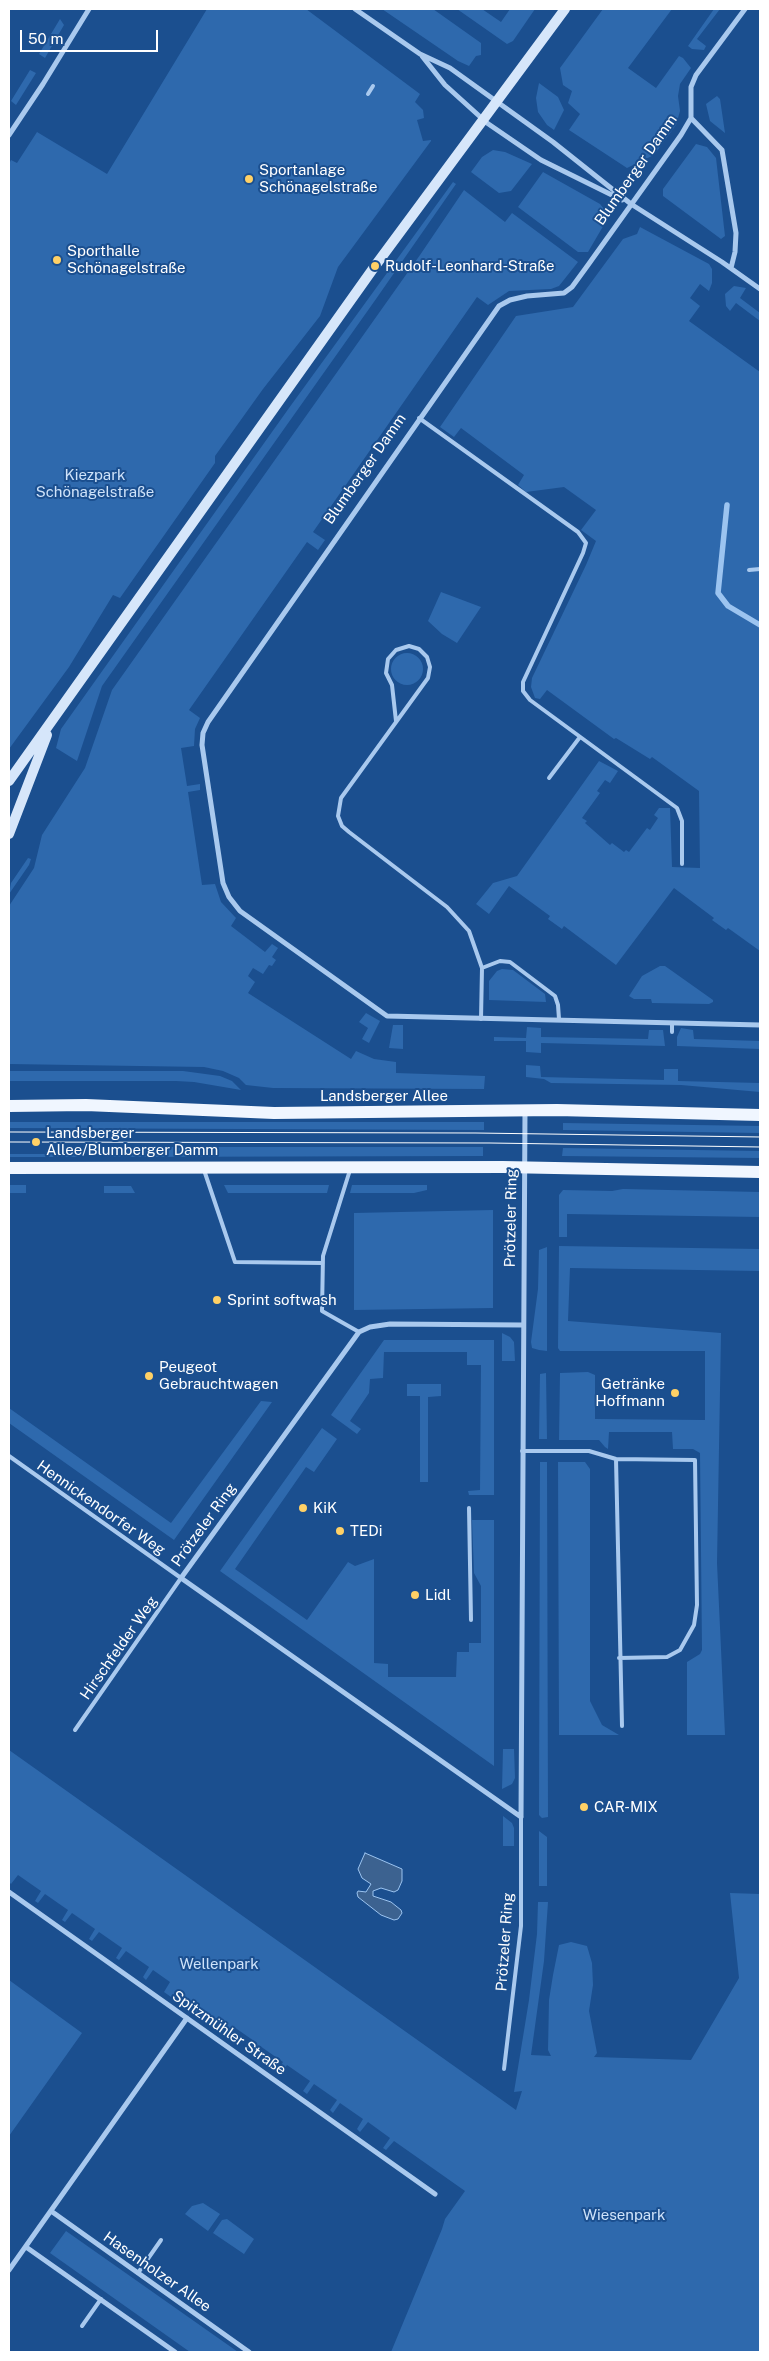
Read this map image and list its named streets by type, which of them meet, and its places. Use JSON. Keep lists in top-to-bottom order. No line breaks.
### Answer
{"streets":{"main road":["Landsberger Allee"],"street":["Blumberger Damm","Prötzeler Ring","Spitzmühler Straße","Hasenholzer Allee"],"lane":["Hennickendorfer Weg","Hirschfelder Weg"]},"crossings":[["Landsberger Allee","Prötzeler Ring"],["Prötzeler Ring","Hennickendorfer Weg"],["Prötzeler Ring","Hirschfelder Weg"],["Hennickendorfer Weg","Hirschfelder Weg"]],"parks":["Kiezpark Schönagelstraße","Wellenpark","Wiesenpark"],"places":["Sportanlage Schönagelstraße","Sporthalle Schönagelstraße","Rudolf-Leonhard-Straße","Landsberger Allee/Blumberger Damm","Sprint softwash","Peugeot Gebrauchtwagen","Getränke Hoffmann","KiK","TEDi","Lidl","CAR-MIX"],"scale_bar":"50 m"}
